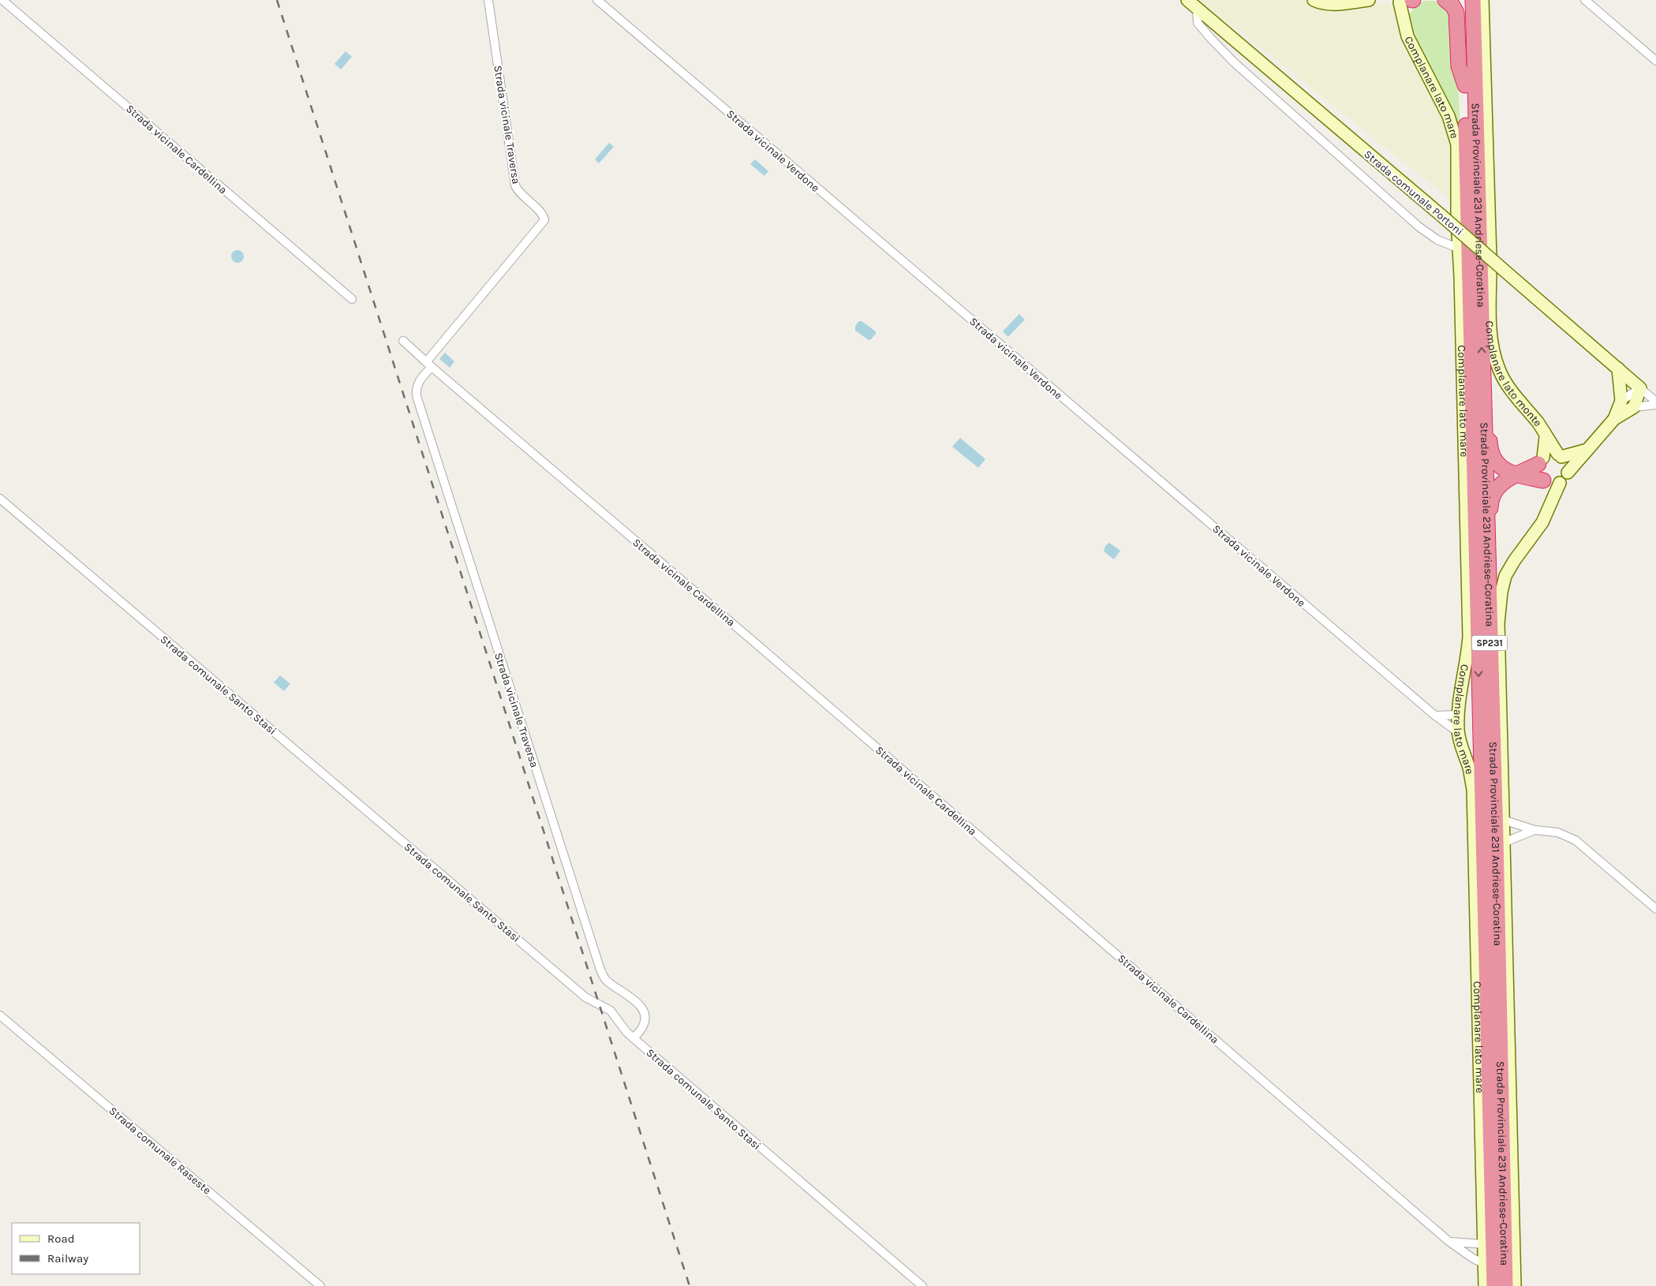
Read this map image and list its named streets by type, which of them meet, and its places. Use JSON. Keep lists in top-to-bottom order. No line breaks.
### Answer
{"streets":{"highway":["Strada Provinciale 231 Andriese-Coratina","SP231"],"street":["Complanare lato mare","Strada vicinale Traversa","Strada vicinale Cardellina","Strada vicinale Verdone","Strada comunale Portoni","Complanare lato monte","Strada comunale Santo Stasi","Strada comunale Raseste"]},"crossings":[["Complanare lato mare","Strada vicinale Cardellina"],["Complanare lato mare","Strada vicinale Verdone"],["Strada vicinale Traversa","Strada vicinale Cardellina"],["Strada vicinale Traversa","Strada comunale Santo Stasi"]],"legend":["Road","Railway"]}
